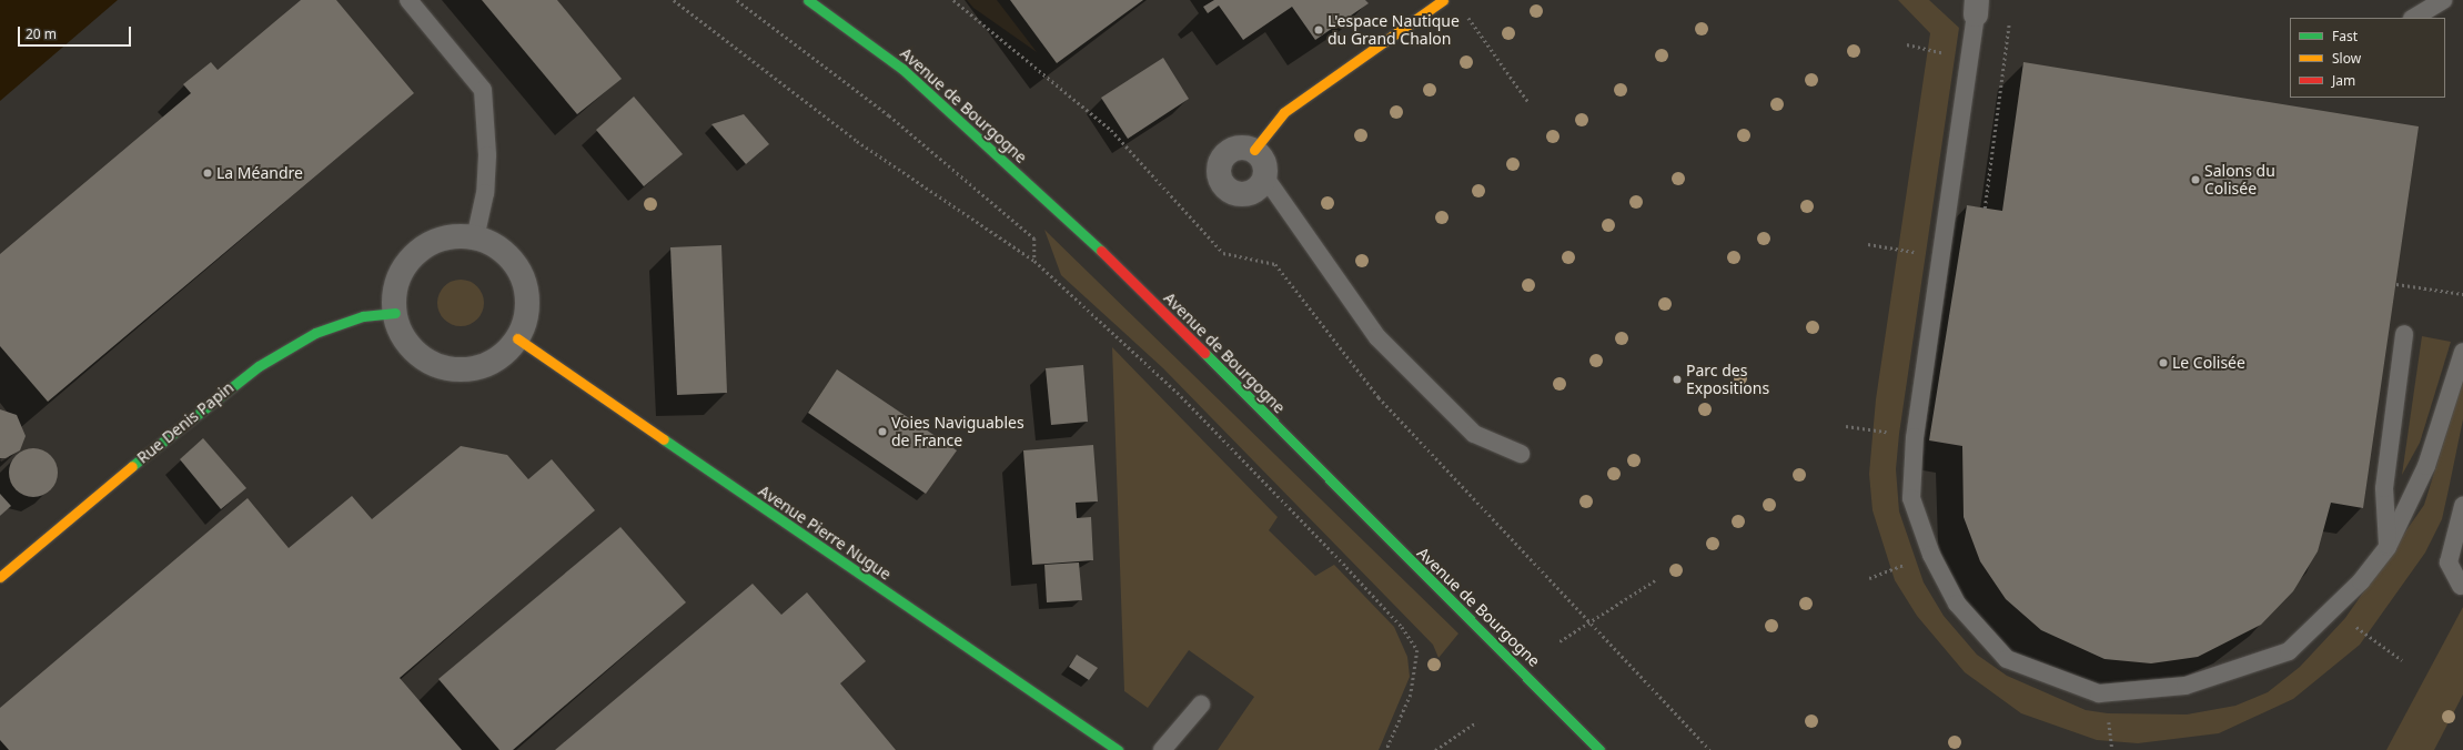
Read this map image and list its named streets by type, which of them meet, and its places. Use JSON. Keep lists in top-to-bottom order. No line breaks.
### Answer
{"streets":{"street":["Avenue de Bourgogne","Rue Denis Papin","Avenue Pierre Nugue"]},"crossings":[["Rue Denis Papin","Avenue Pierre Nugue"]],"places":["L'espace Nautique du Grand Chalon","La Méandre","Salons du Colisée","Le Colisée","Parc des Expositions","Voies Naviguables de France"],"legend":["Fast","Slow","Jam"],"scale_bar":"20 m"}
